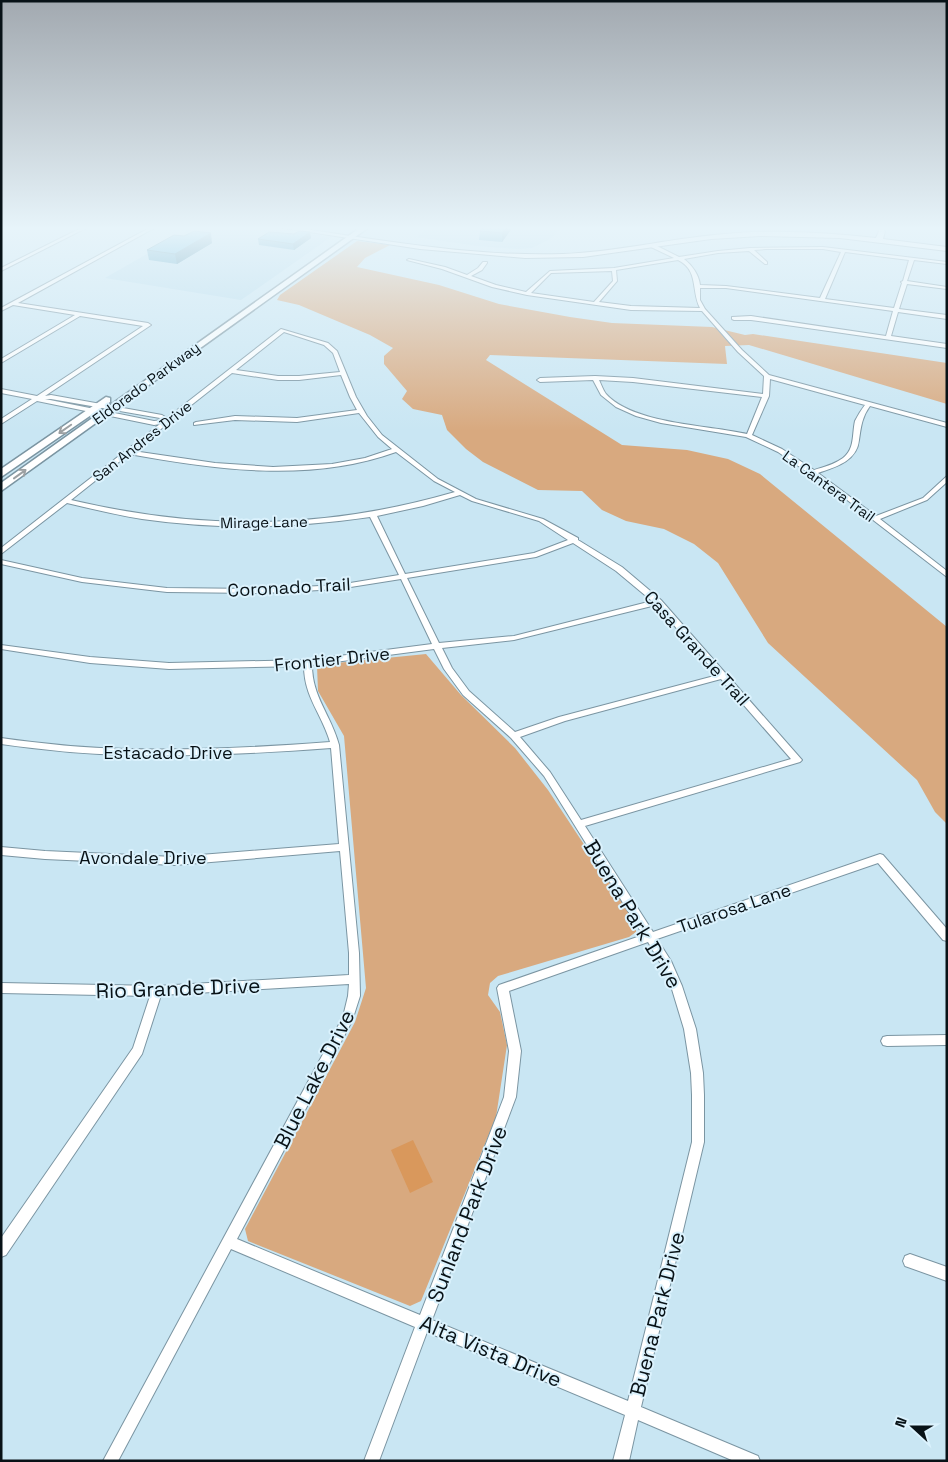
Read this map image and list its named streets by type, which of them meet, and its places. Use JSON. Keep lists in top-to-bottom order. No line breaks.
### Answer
{"streets":{"main road":["Eldorado Parkway"],"street":["San Andres Drive","La Cantera Trail","Mirage Lane","Coronado Trail","Casa Grande Trail","Frontier Drive","Estacado Drive","Avondale Drive","Tularosa Lane","Buena Park Drive","Rio Grande Drive","Blue Lake Drive","Sunland Park Drive","Alta Vista Drive"]},"crossings":[["San Andres Drive","Mirage Lane"],["San Andres Drive","Casa Grande Trail"],["Mirage Lane","Casa Grande Trail"],["Mirage Lane","Buena Park Drive"],["Coronado Trail","Casa Grande Trail"],["Coronado Trail","Buena Park Drive"],["Casa Grande Trail","Frontier Drive"],["Casa Grande Trail","Buena Park Drive"],["Frontier Drive","Buena Park Drive"],["Frontier Drive","Blue Lake Drive"],["Estacado Drive","Blue Lake Drive"],["Avondale Drive","Blue Lake Drive"],["Tularosa Lane","Buena Park Drive"],["Tularosa Lane","Sunland Park Drive"],["Buena Park Drive","Alta Vista Drive"],["Rio Grande Drive","Blue Lake Drive"],["Blue Lake Drive","Alta Vista Drive"],["Sunland Park Drive","Alta Vista Drive"]],"north":"left"}
